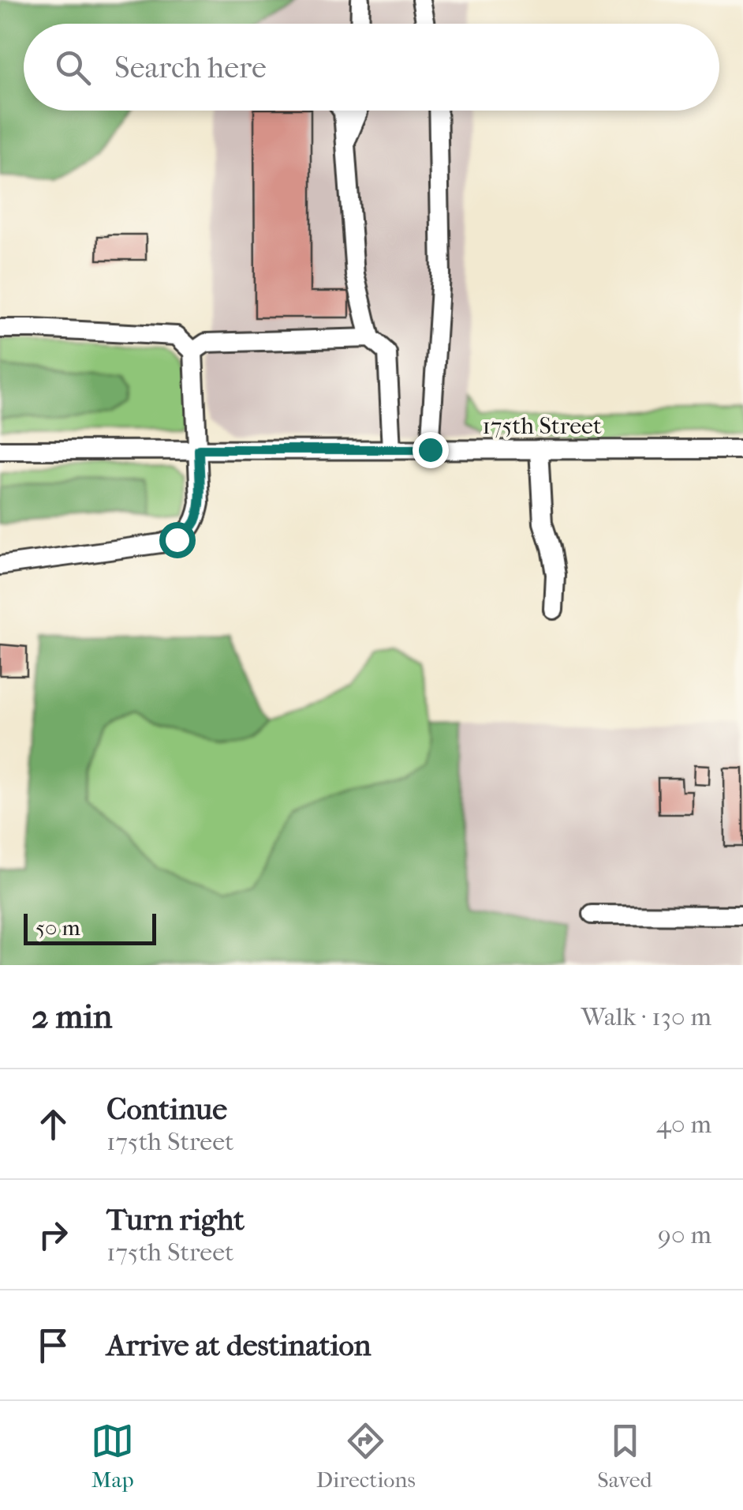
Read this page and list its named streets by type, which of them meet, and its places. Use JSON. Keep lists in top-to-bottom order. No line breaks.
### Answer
{"streets":{"street":["175th Street"]},"scale_bar":"50 m","page":{"search":"Search here","scale":"50 m","heading":["2 min","Walk · 130 m"],"list":[["Continue","175th Street","40 m"],["Turn right","175th Street","90 m"],"Arrive at destination"],"nav":["Map","Directions","Saved"]}}
